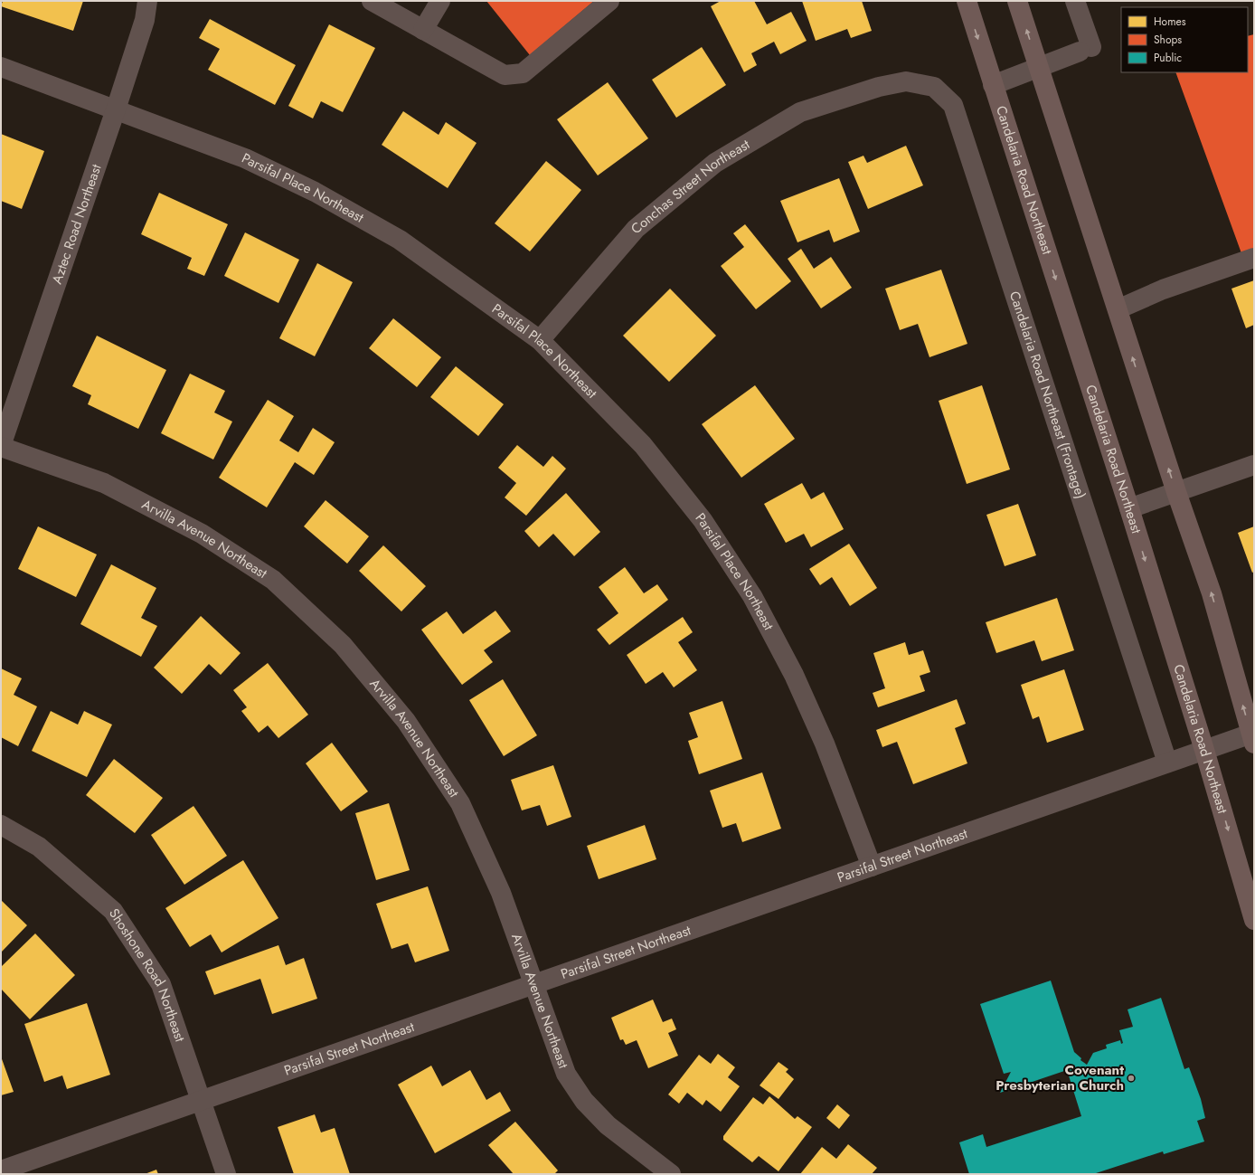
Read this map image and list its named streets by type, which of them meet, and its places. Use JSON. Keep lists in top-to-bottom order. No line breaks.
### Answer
{"streets":{"main road":["Candelaria Road Northeast"],"street":["Parsifal Place Northeast","Conchas Street Northeast","Aztec Road Northeast","Candelaria Road Northeast (Frontage)","Arvilla Avenue Northeast","Parsifal Street Northeast","Shoshone Road Northeast"]},"crossings":[["Candelaria Road Northeast","Parsifal Street Northeast"],["Parsifal Place Northeast","Conchas Street Northeast"],["Parsifal Place Northeast","Aztec Road Northeast"],["Parsifal Place Northeast","Parsifal Street Northeast"],["Conchas Street Northeast","Candelaria Road Northeast (Frontage)"],["Aztec Road Northeast","Arvilla Avenue Northeast"],["Candelaria Road Northeast (Frontage)","Parsifal Street Northeast"],["Arvilla Avenue Northeast","Parsifal Street Northeast"],["Parsifal Street Northeast","Shoshone Road Northeast"]],"places":["Covenant Presbyterian Church"],"legend":["Homes","Shops","Public"]}
